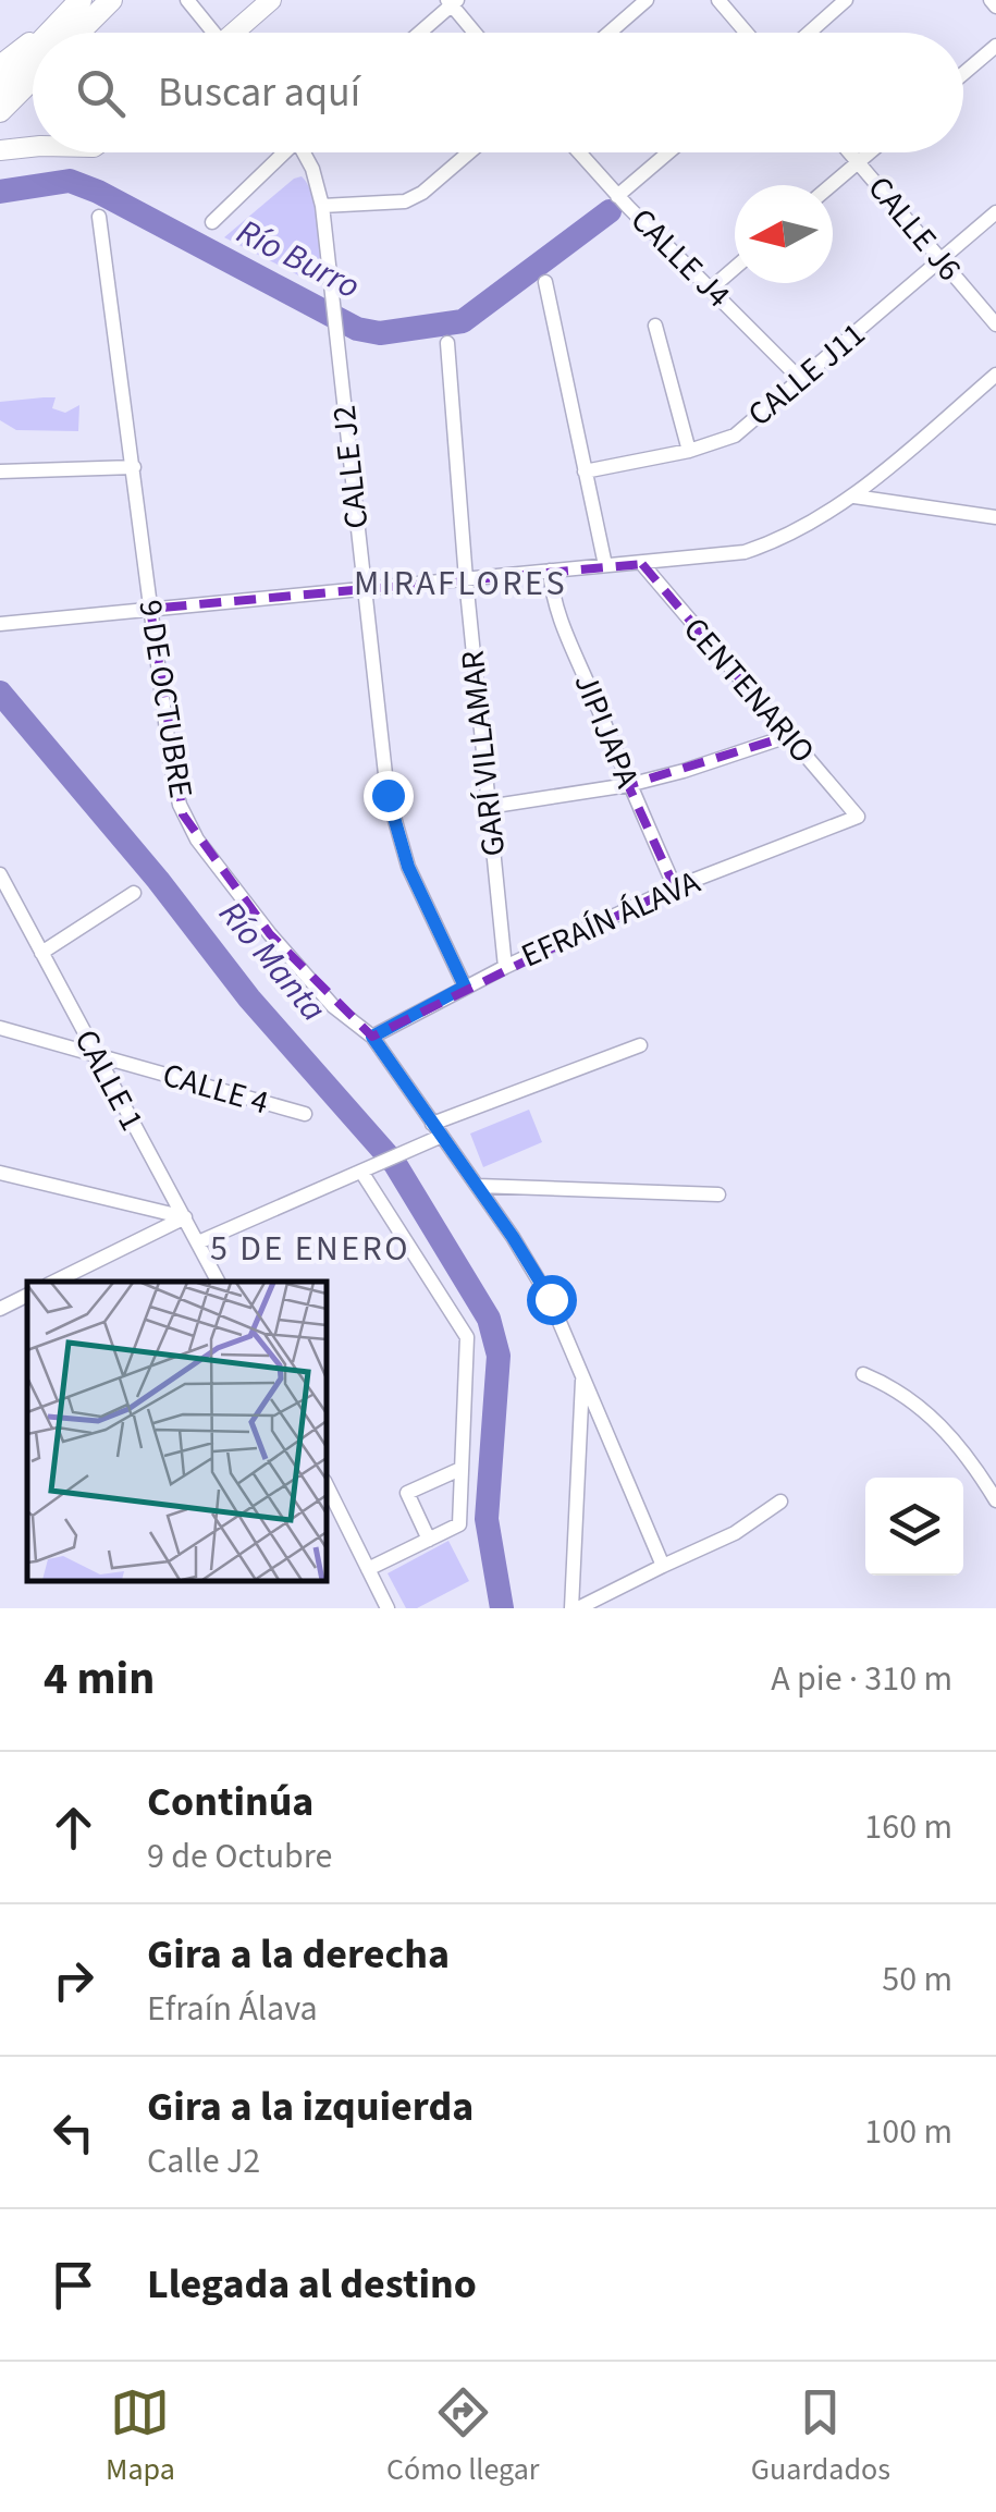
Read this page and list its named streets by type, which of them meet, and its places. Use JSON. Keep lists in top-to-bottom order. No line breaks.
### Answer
{"streets":{"street":["CALLE J6","CALLE J4","CALLE J11","CALLE J2","CENTENARIO","9 DE OCTUBRE","JIPIJAPA","GARÍ VILLAMAR","EFRAÍN ÁLAVA","CALLE 1","CALLE 4"]},"crossings":[["CALLE J6","CALLE J11"],["CALLE J4","CALLE J11"],["CALLE J2","EFRAÍN ÁLAVA"],["CENTENARIO","EFRAÍN ÁLAVA"],["9 DE OCTUBRE","EFRAÍN ÁLAVA"],["JIPIJAPA","EFRAÍN ÁLAVA"],["GARÍ VILLAMAR","EFRAÍN ÁLAVA"],["CALLE 1","CALLE 4"]],"districts":["MIRAFLORES","5 DE ENERO"],"water":["Río Burro","Río Manta"],"north":"left","page":{"search":"Buscar aquí","heading":["4 min","A pie · 310 m"],"list":[["Continúa","9 de Octubre","160 m"],["Gira a la derecha","Efraín Álava","50 m"],["Gira a la izquierda","Calle J2","100 m"],"Llegada al destino"],"nav":["Mapa","Cómo llegar","Guardados"]}}
